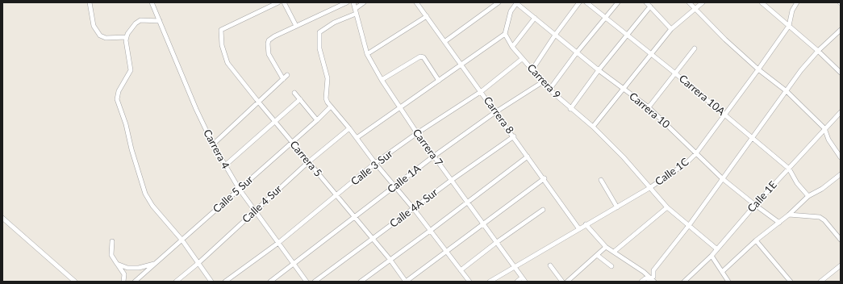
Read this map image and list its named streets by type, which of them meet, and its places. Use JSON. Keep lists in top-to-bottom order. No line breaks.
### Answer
{"streets":{"street":["Carrera 9","Carrera 10A","Carrera 10","Carrera 8","Carrera 7","Carrera 4","Carrera 5","Calle 3 Sur","Calle 1C","Calle 1A","Calle 5 Sur","Calle 1E","Calle 4 Sur","Calle 4A Sur"]},"crossings":[["Carrera 9","Calle 3 Sur"],["Carrera 9","Calle 1C"],["Carrera 9","Calle 1A"],["Carrera 9","Calle 1E"],["Carrera 10A","Calle 1C"],["Carrera 10A","Calle 1E"],["Carrera 10","Calle 1C"],["Carrera 10","Calle 1E"],["Carrera 8","Calle 3 Sur"],["Carrera 8","Calle 1C"],["Carrera 8","Calle 1A"],["Carrera 8","Calle 4A Sur"],["Carrera 7","Calle 3 Sur"],["Carrera 7","Calle 1C"],["Carrera 7","Calle 1A"],["Carrera 7","Calle 4A Sur"],["Carrera 4","Calle 3 Sur"],["Carrera 4","Calle 1A"],["Carrera 4","Calle 5 Sur"],["Carrera 4","Calle 4 Sur"],["Carrera 5","Calle 3 Sur"],["Carrera 5","Calle 1A"],["Carrera 5","Calle 5 Sur"],["Carrera 5","Calle 4 Sur"],["Carrera 5","Calle 4A Sur"]]}
